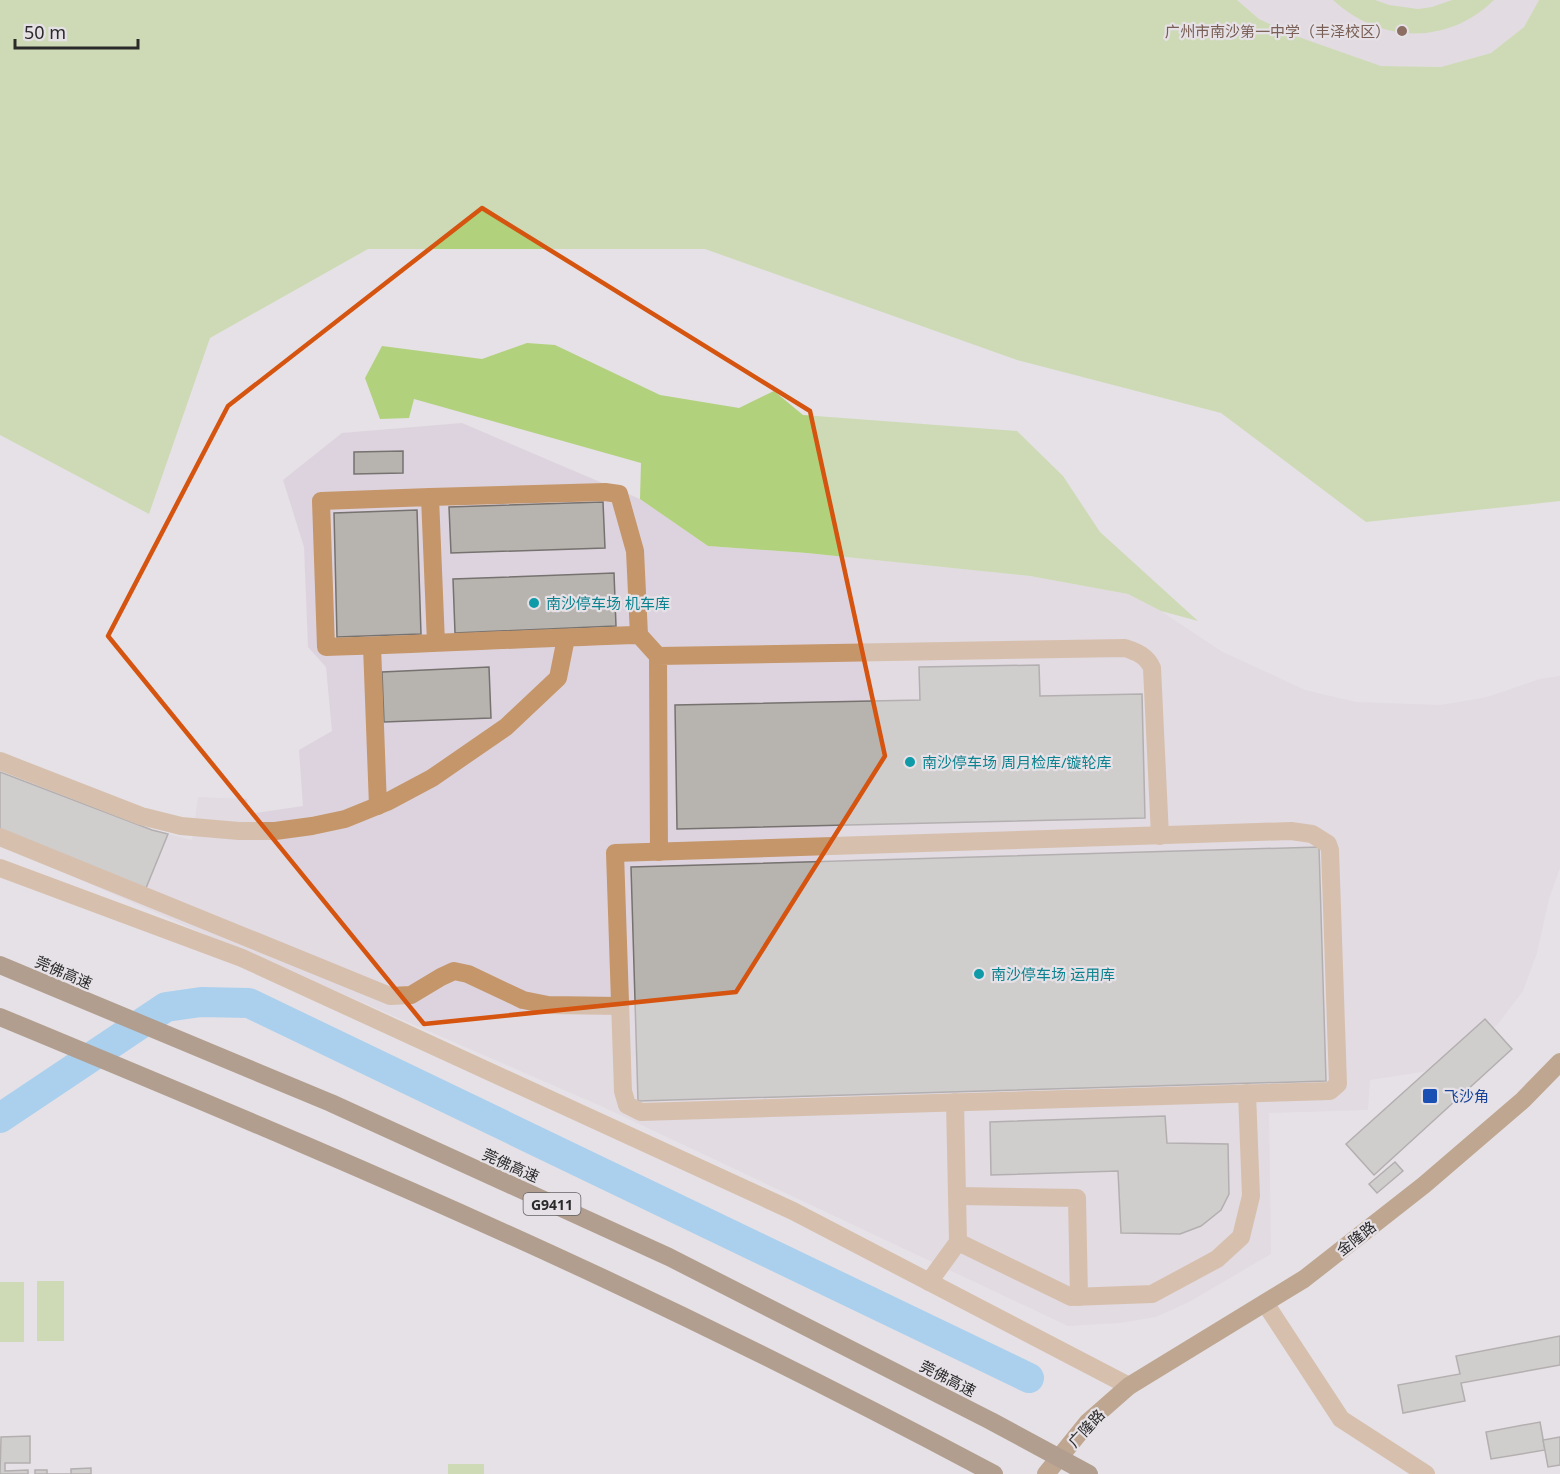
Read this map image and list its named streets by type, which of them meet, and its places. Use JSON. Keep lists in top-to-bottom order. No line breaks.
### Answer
{"streets":{"highway":["莞佛高速","G9411"],"main road":["金隆路","广隆路"]},"crossings":[["金隆路","广隆路"]],"places":{"other":["广州市南沙第一中学（丰泽校区）","南沙停车场 机车库","南沙停车场 周月检库/镟轮库","南沙停车场 运用库"],"transit":["飞沙角"]},"scale_bar":"50 m"}
